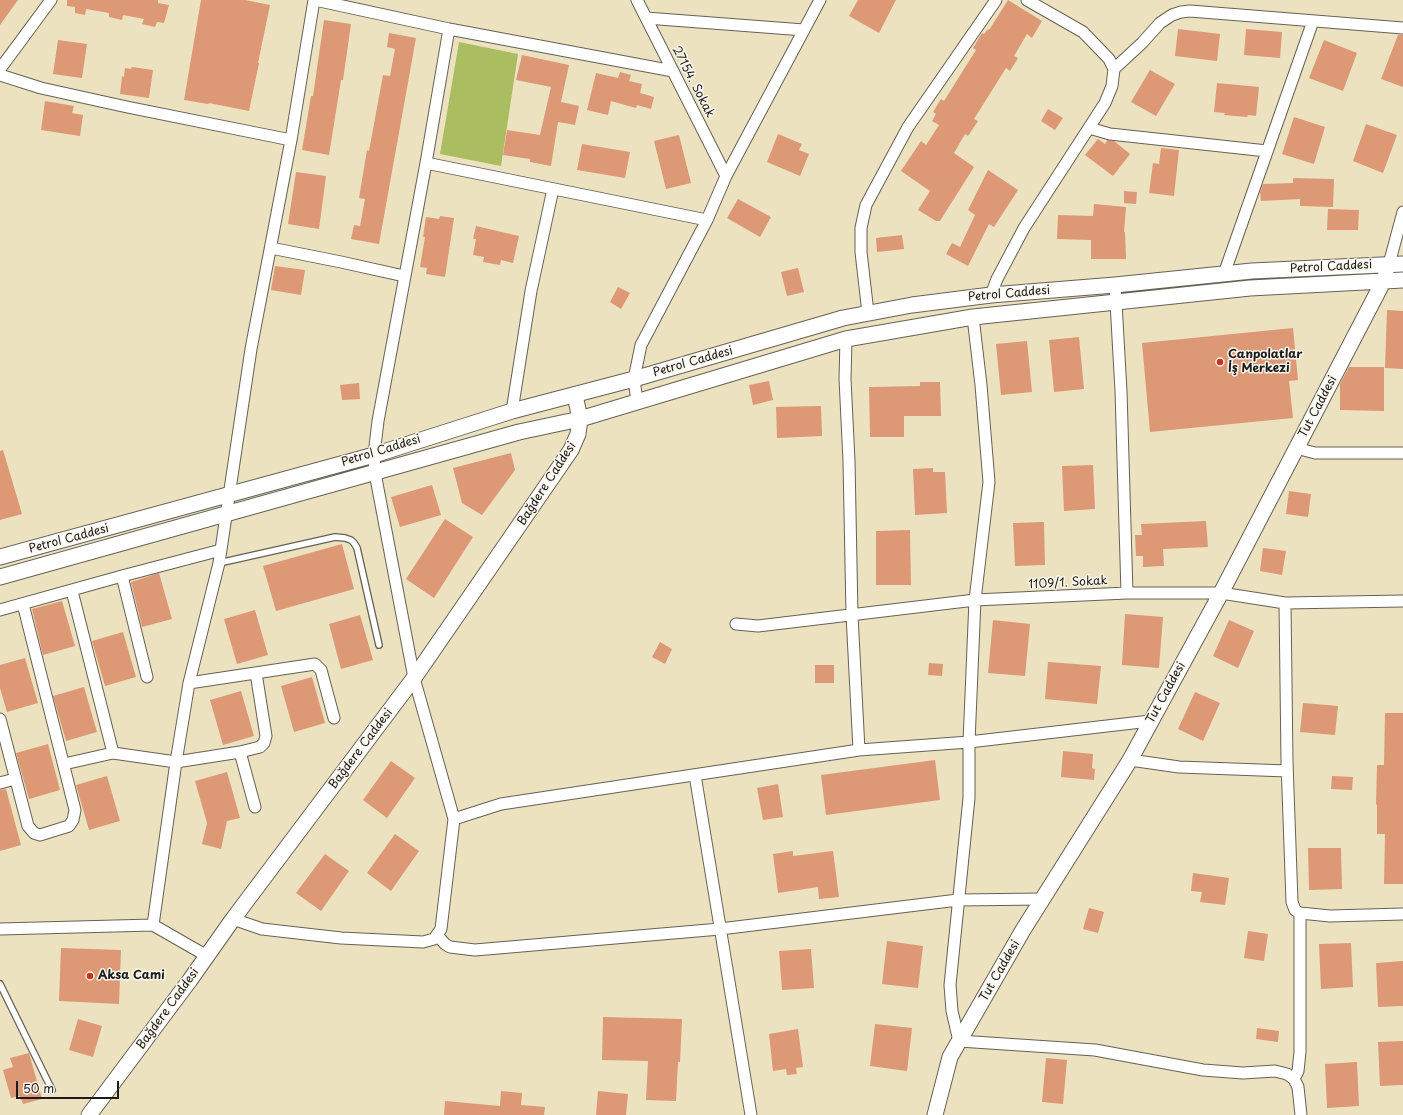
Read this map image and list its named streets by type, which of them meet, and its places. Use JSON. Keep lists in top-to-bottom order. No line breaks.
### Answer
{"streets":{"main road":["Petrol Caddesi","Tut Caddesi","Bağdere Caddesi"],"street":["27154. Sokak","1109/1. Sokak"]},"crossings":[["Petrol Caddesi","Tut Caddesi"],["Petrol Caddesi","Bağdere Caddesi"],["Tut Caddesi","1109/1. Sokak"]],"places":["Canpolatlar İş Merkezi","Aksa Cami"],"scale_bar":"50 m"}
